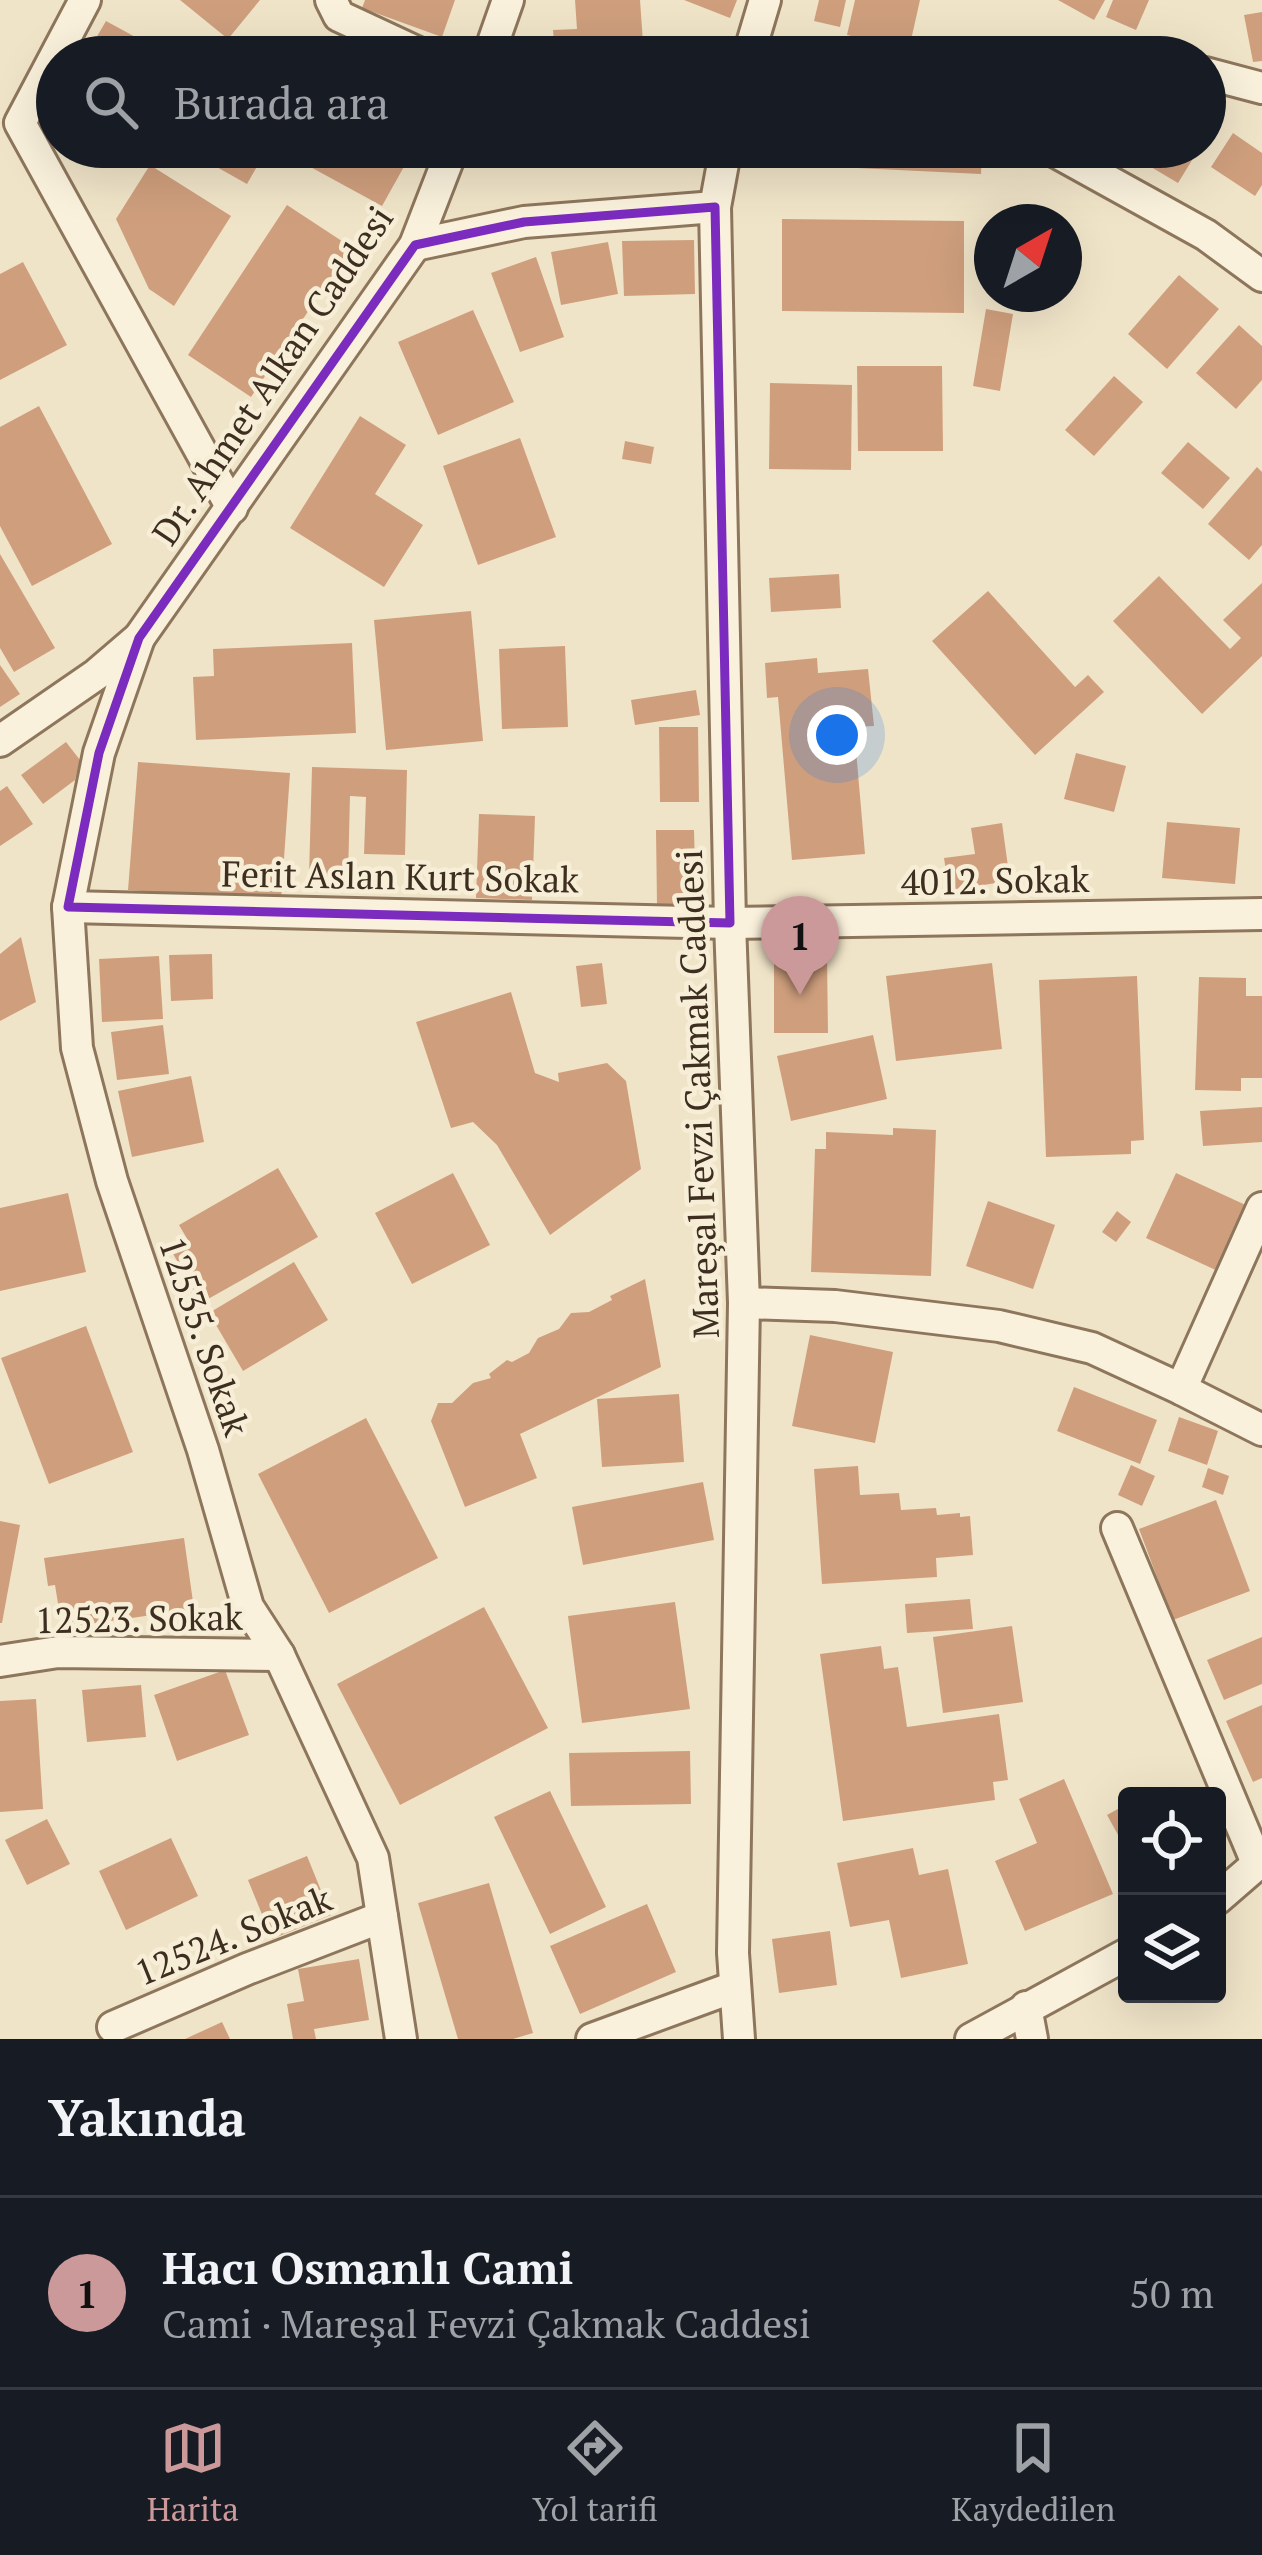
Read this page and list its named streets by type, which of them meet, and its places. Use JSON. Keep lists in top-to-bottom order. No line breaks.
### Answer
{"streets":{"street":["Dr. Ahmet Alkan Caddesi","Ferit Aslan Kurt Sokak","4012. Sokak","Mareşal Fevzi Çakmak Caddesi","12535. Sokak","12523. Sokak","12524. Sokak"]},"crossings":[["Dr. Ahmet Alkan Caddesi","12535. Sokak"],["Ferit Aslan Kurt Sokak","4012. Sokak"],["Ferit Aslan Kurt Sokak","Mareşal Fevzi Çakmak Caddesi"],["Ferit Aslan Kurt Sokak","12535. Sokak"],["4012. Sokak","Mareşal Fevzi Çakmak Caddesi"],["12535. Sokak","12523. Sokak"],["12535. Sokak","12524. Sokak"]],"north":"top right","page":{"search":"Burada ara","pins":"1","heading":"Yakında","list":[{"mark":"1","name":"Hacı Osmanlı Cami","note":"Cami · Mareşal Fevzi Çakmak Caddesi","value":"50 m"}],"nav":["Harita","Yol tarifi","Kaydedilen"]}}
